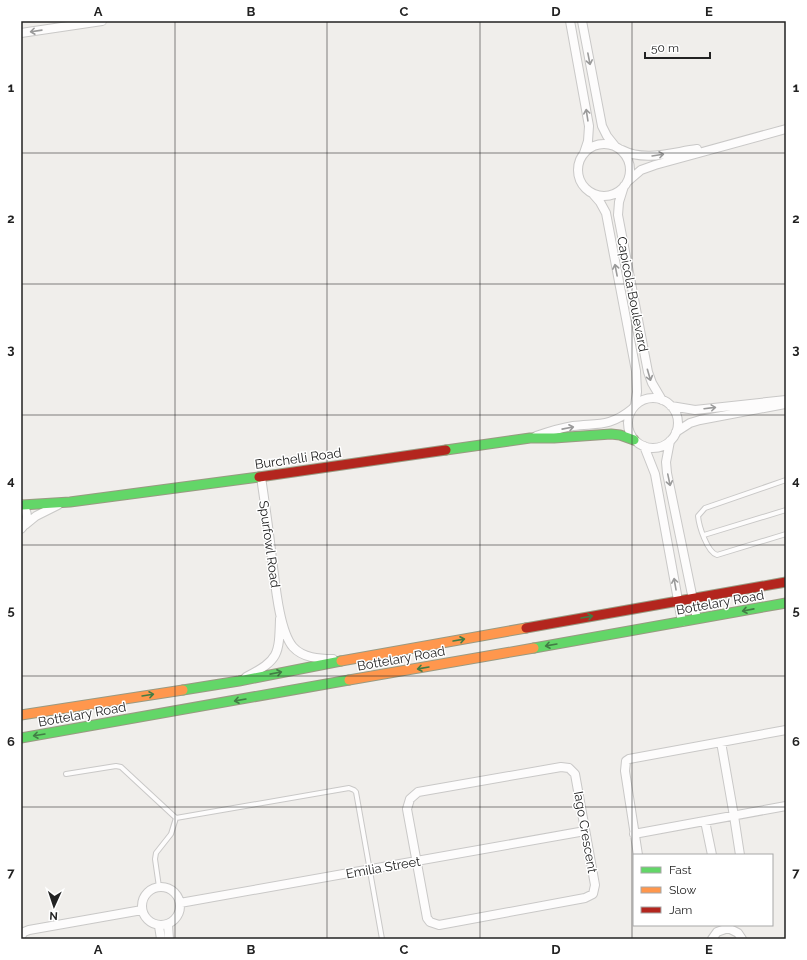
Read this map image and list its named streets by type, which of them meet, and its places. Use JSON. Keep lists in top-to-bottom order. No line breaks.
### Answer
{"streets":{"main road":["Burchelli Road","Bottelary Road"],"street":["Capicola Boulevard","Spurfowl Road","Iago Crescent","Emilia Street"]},"crossings":[["Capicola Boulevard","Burchelli Road"],["Burchelli Road","Spurfowl Road"],["Spurfowl Road","Bottelary Road"],["Iago Crescent","Emilia Street"]],"legend":["Fast","Slow","Jam"],"scale_bar":"50 m","north":"bottom","grid":{"columns":["A","B","C","D","E"],"rows":["1","2","3","4","5","6","7"]}}
